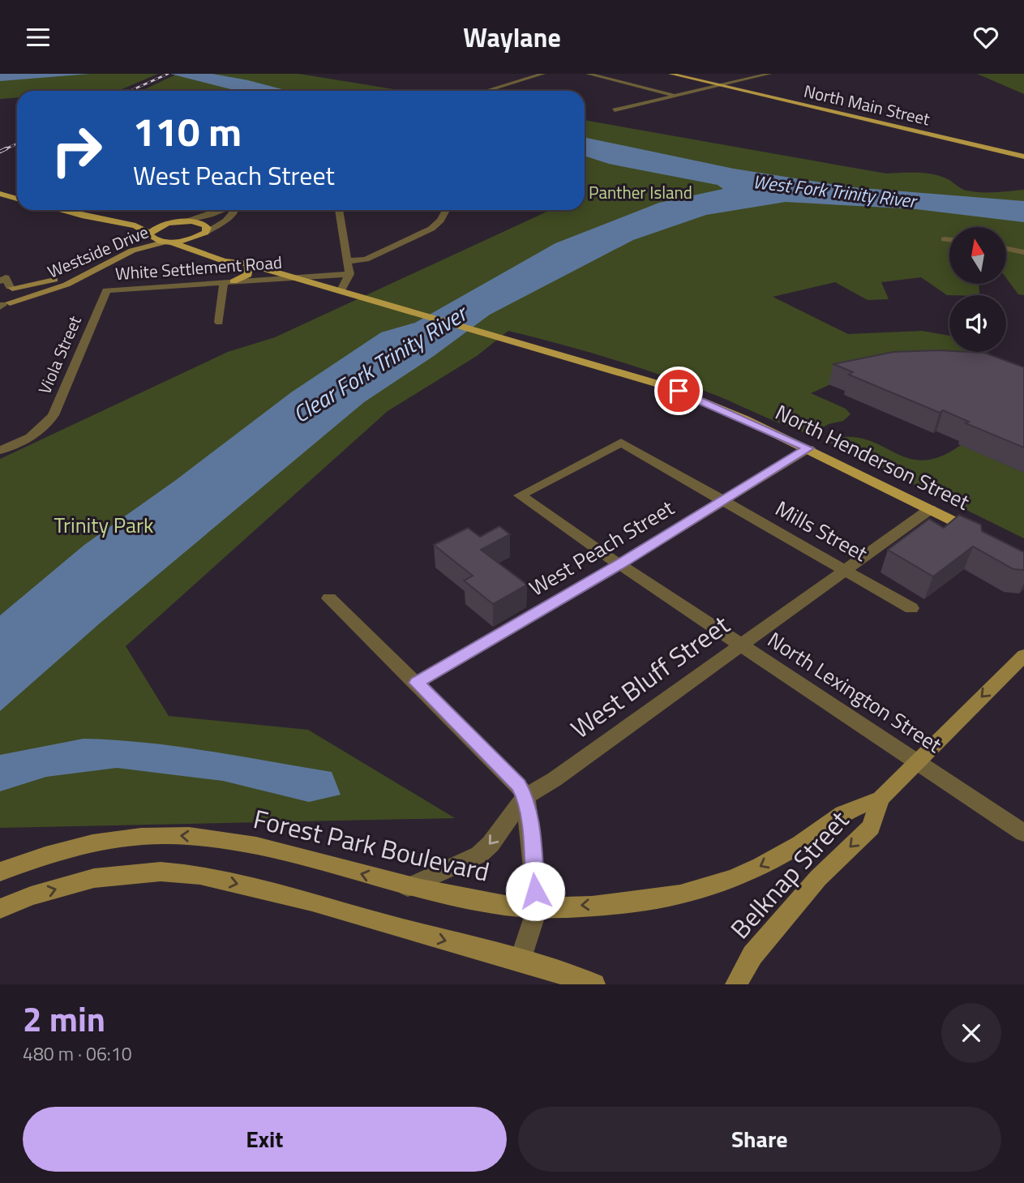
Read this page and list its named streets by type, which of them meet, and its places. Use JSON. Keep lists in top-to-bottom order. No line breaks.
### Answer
{"streets":{"main road":["North Main Street","Westside Drive","North Henderson Street","Forest Park Boulevard","Belknap Street"],"street":["White Settlement Road","Viola Street","Mills Street","West Peach Street","West Bluff Street","North Lexington Street"]},"crossings":[["Westside Drive","North Henderson Street"],["White Settlement Road","Viola Street"],["White Settlement Road","North Henderson Street"],["North Henderson Street","West Peach Street"],["North Henderson Street","West Bluff Street"],["Mills Street","West Peach Street"],["Mills Street","West Bluff Street"],["Mills Street","North Lexington Street"],["West Peach Street","North Lexington Street"],["West Bluff Street","North Lexington Street"],["West Bluff Street","Forest Park Boulevard"],["North Lexington Street","Belknap Street"],["Forest Park Boulevard","Belknap Street"]],"one_way":["Belknap Street"],"water":["West Fork Trinity River","Clear Fork Trinity River"],"parks":["Panther Island","Trinity Park"],"north":"top","page":{"header":"Waylane","turn":["110 m","West Peach Street"],"heading":["2 min","480 m · 06:10"],"buttons":["Exit","Share"]}}
